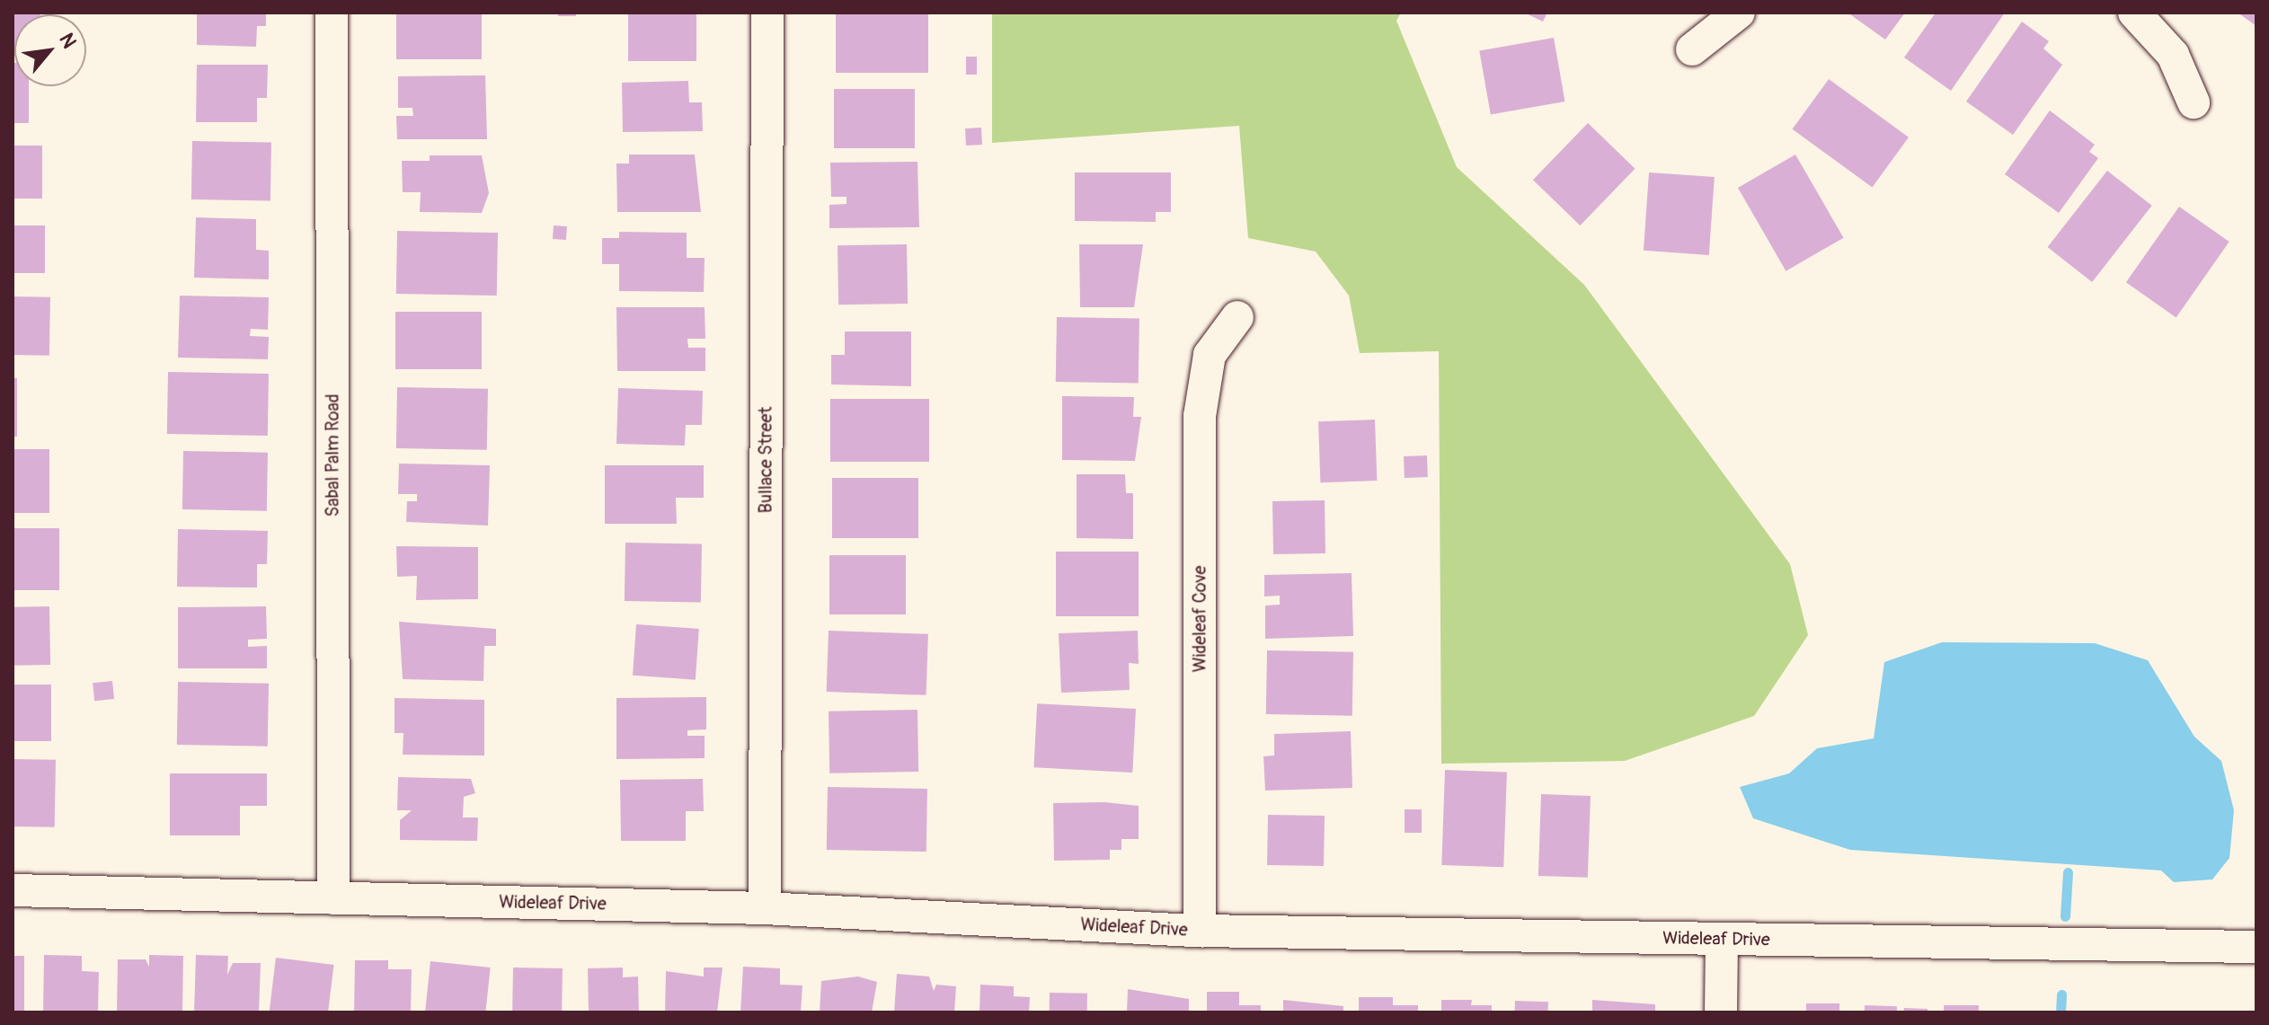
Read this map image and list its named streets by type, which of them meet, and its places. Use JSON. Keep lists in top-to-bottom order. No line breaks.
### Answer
{"streets":{"street":["Sabal Palm Road","Bullace Street","Wideleaf Cove","Wideleaf Drive"]},"crossings":[["Sabal Palm Road","Wideleaf Drive"],["Bullace Street","Wideleaf Drive"],["Wideleaf Cove","Wideleaf Drive"]],"north":"top right"}
